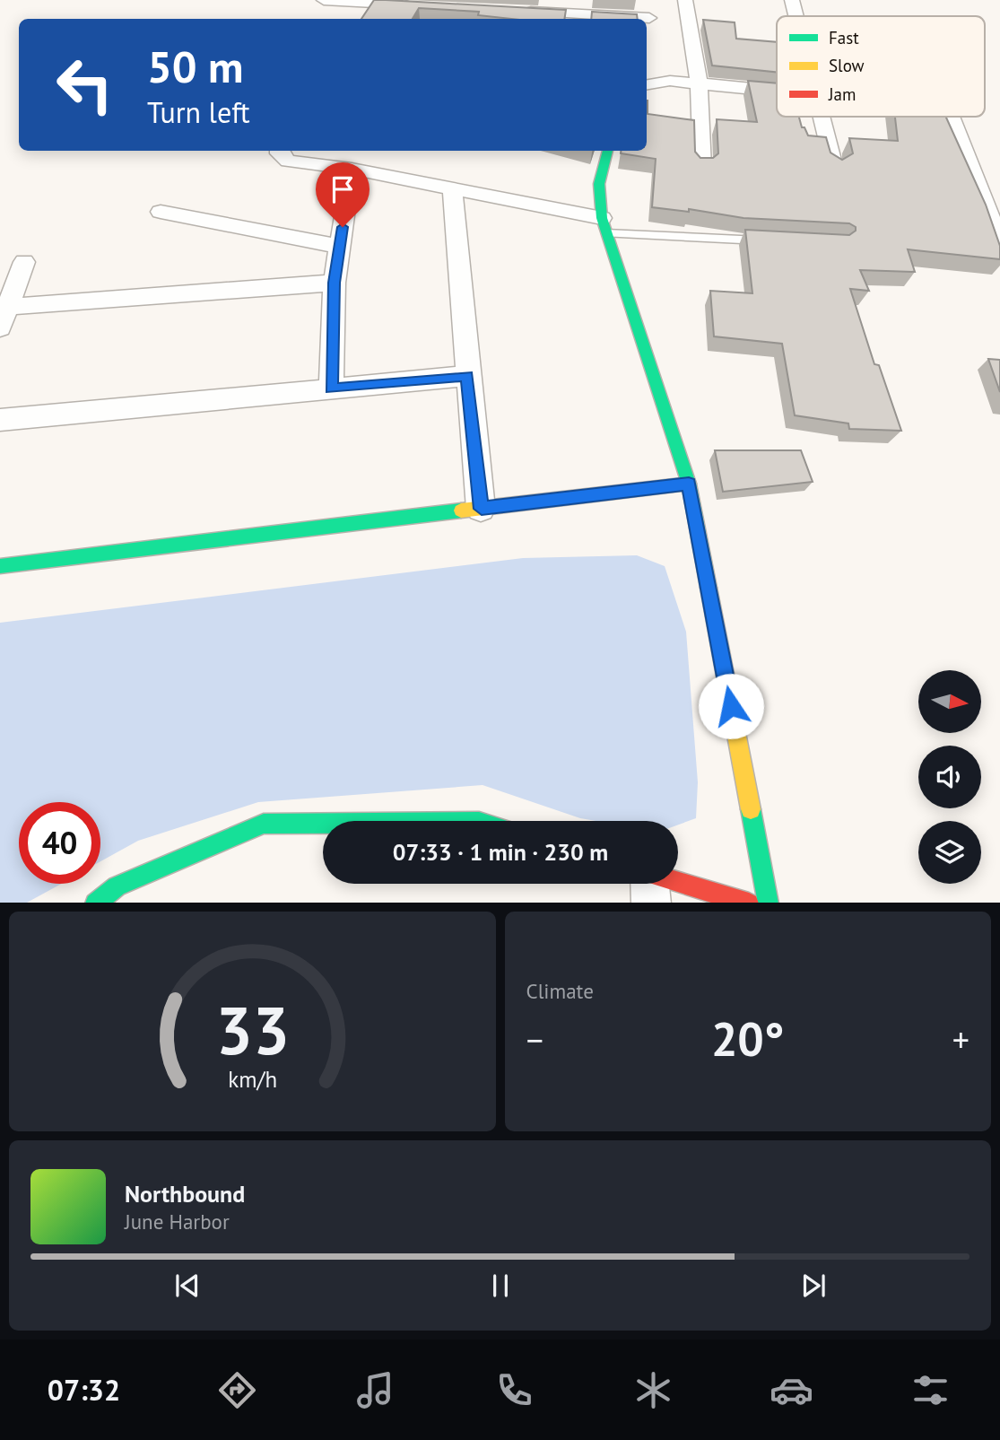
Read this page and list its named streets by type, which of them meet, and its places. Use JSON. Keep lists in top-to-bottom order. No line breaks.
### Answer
{"legend":["Fast","Slow","Jam"],"north":"right","page":{"turn":["50 m","Turn left"],"limit":"40","trip":"07:33 · 1 min · 230 m","tile":"Climate","heat":["−","20°","+"],"song":["Northbound","June Harbor"],"tabs":"07:32","gauge":["33","km/h"]}}
